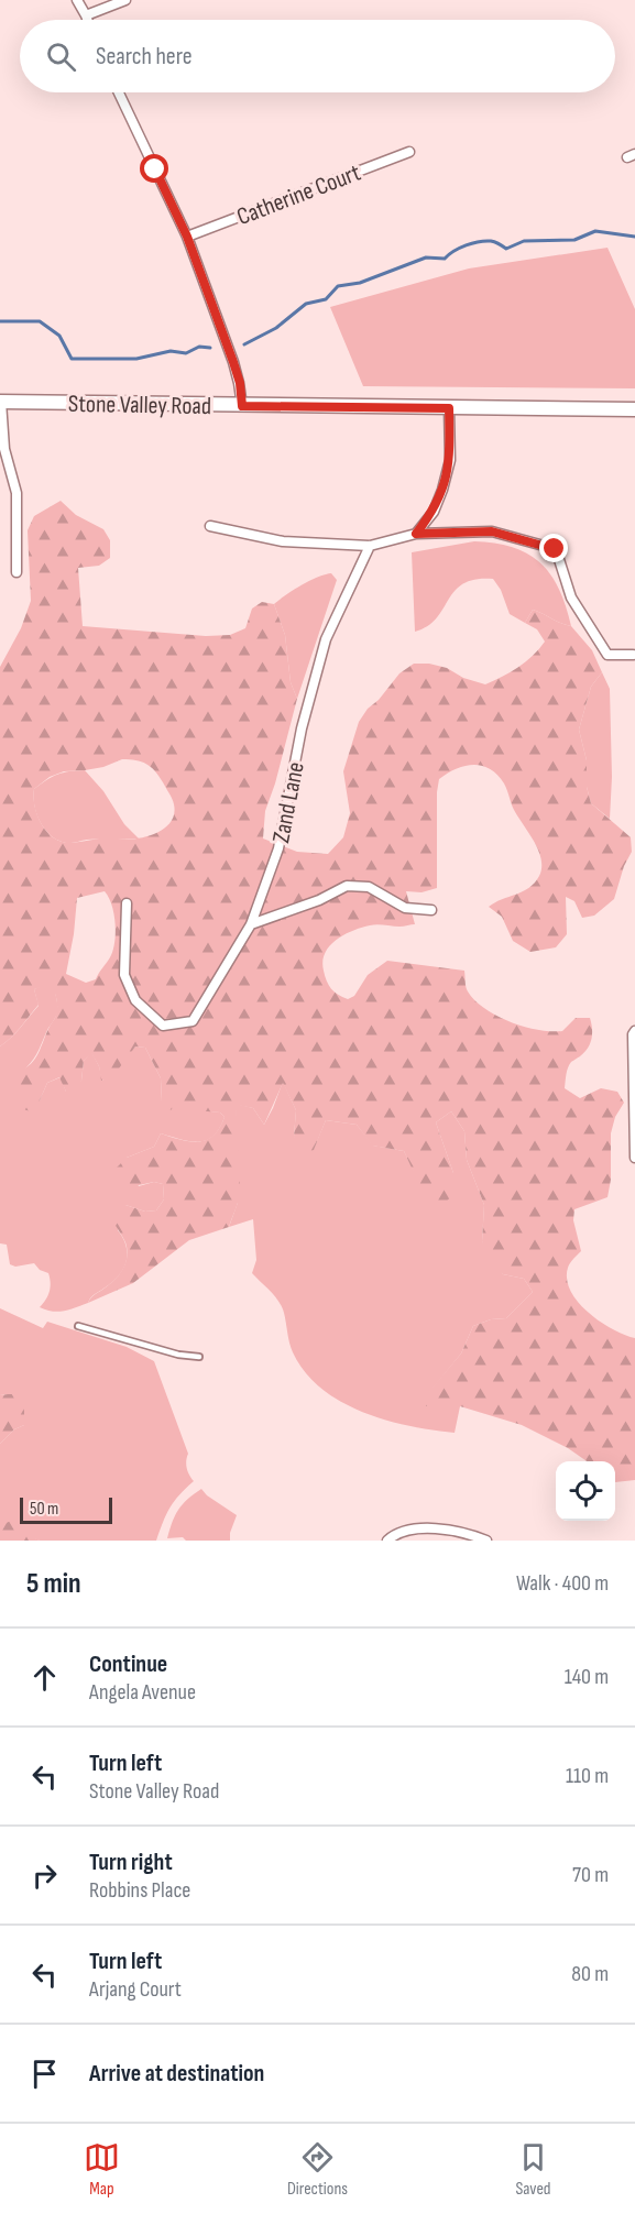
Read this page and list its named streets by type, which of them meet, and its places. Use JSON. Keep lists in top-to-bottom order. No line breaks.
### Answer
{"streets":{"street":["Catherine Court","Stone Valley Road","Zand Lane"]},"scale_bar":"50 m","page":{"search":"Search here","scale":"50 m","heading":["5 min","Walk · 400 m"],"list":[["Continue","Angela Avenue","140 m"],["Turn left","Stone Valley Road","110 m"],["Turn right","Robbins Place","70 m"],["Turn left","Arjang Court","80 m"],"Arrive at destination"],"nav":["Map","Directions","Saved"]}}
